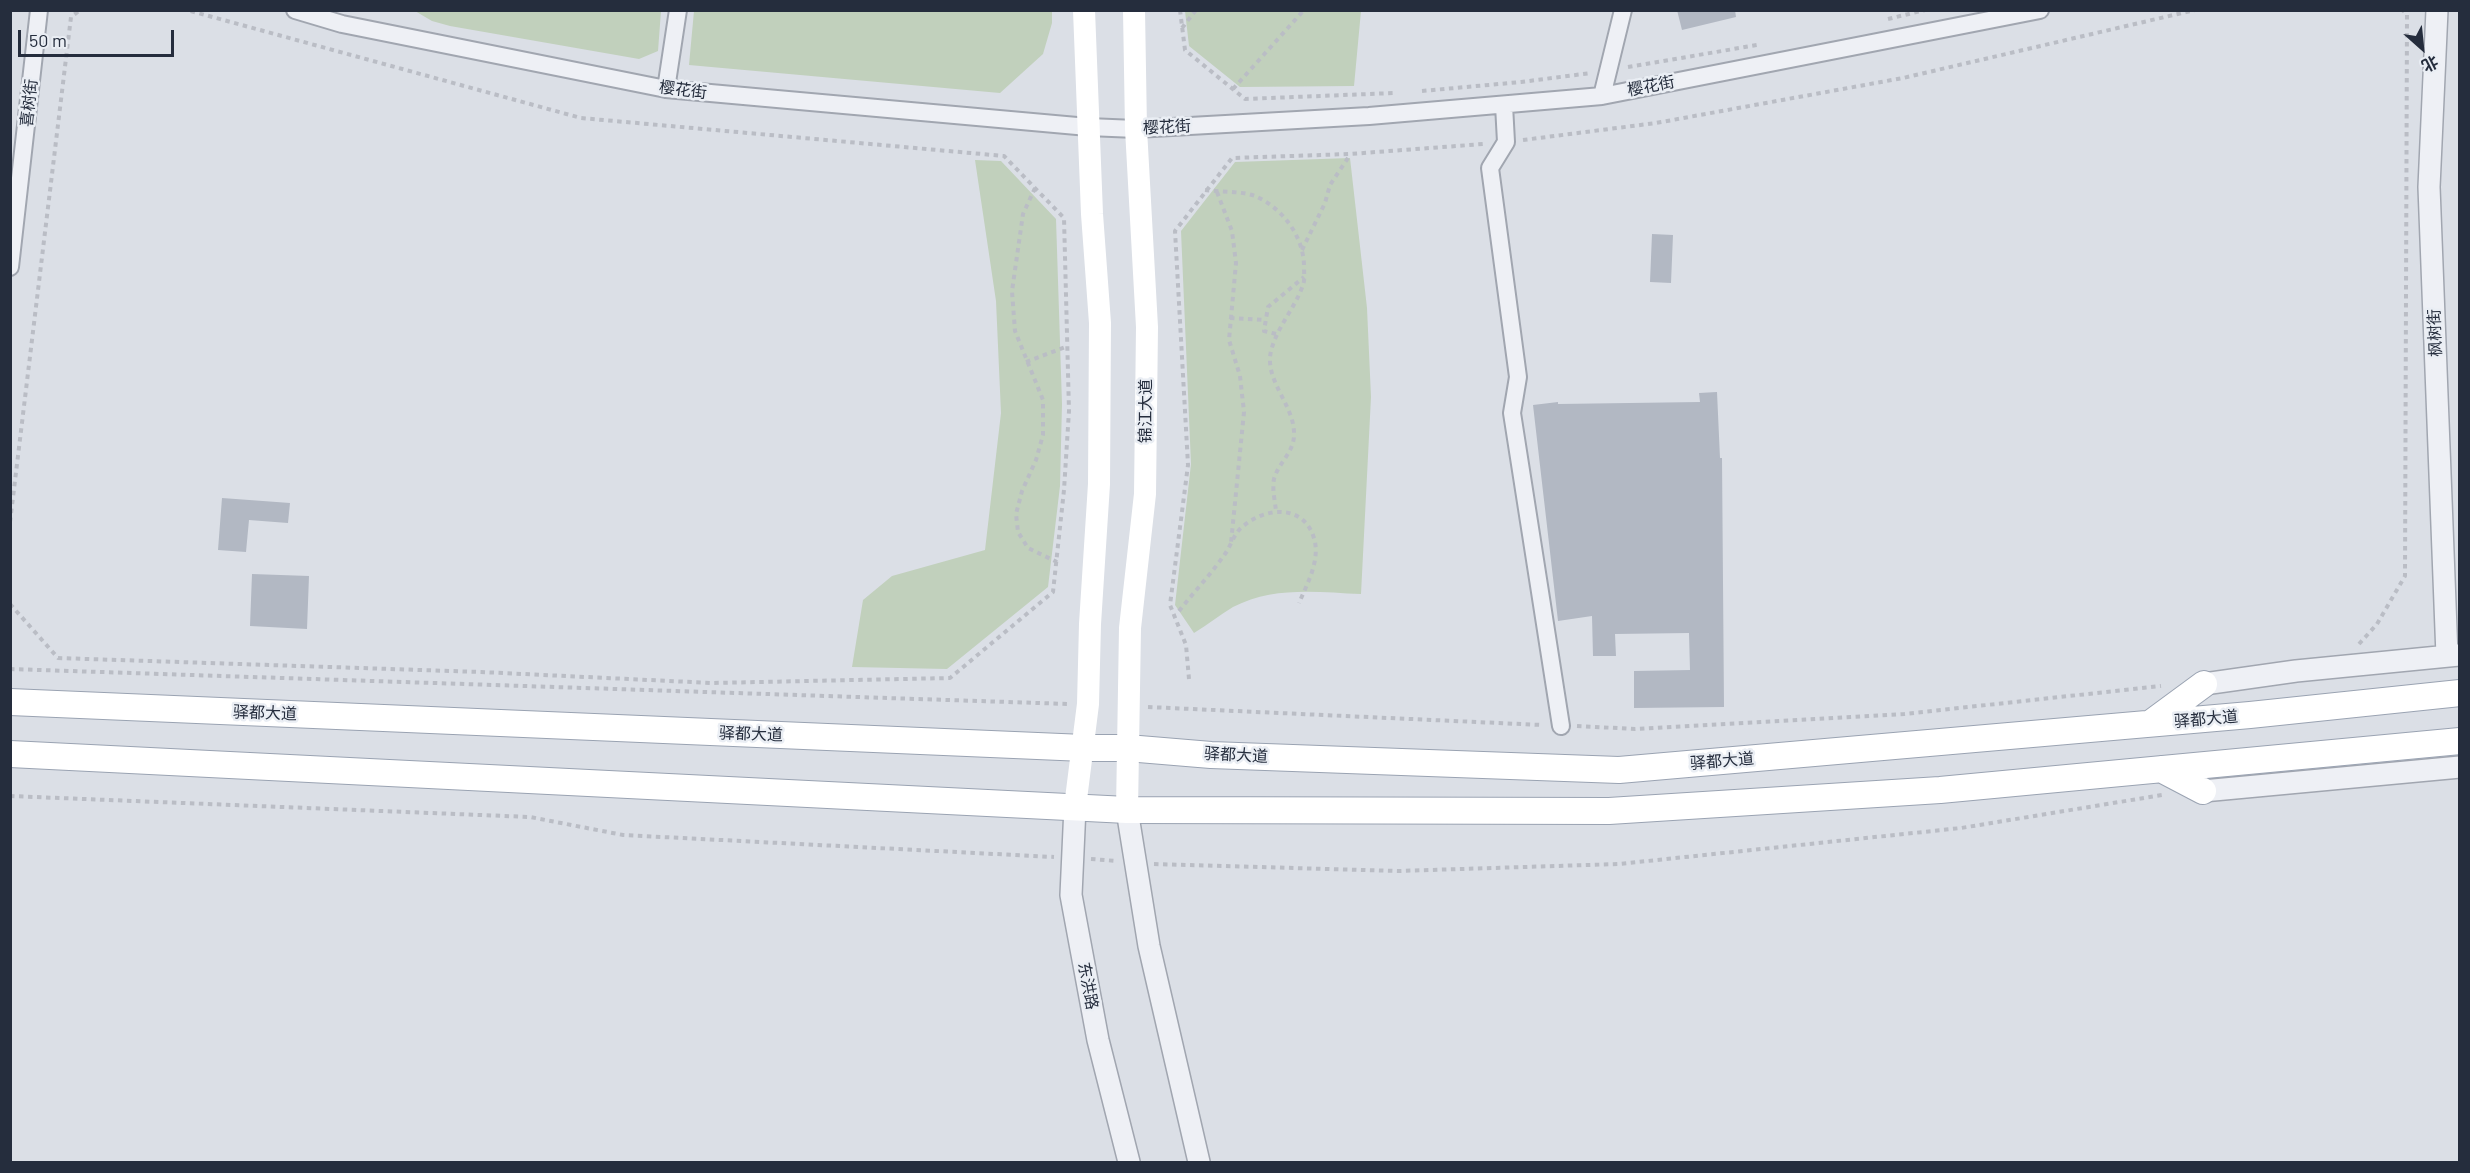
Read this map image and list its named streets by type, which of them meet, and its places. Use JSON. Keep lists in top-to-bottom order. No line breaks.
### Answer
{"streets":{"main road":["锦江大道","驿都大道"],"street":["樱花街","喜树街","枫树街","东洪路"]},"crossings":[["樱花街","锦江大道"],["锦江大道","驿都大道"]],"scale_bar":"50 m","north":"bottom right"}
